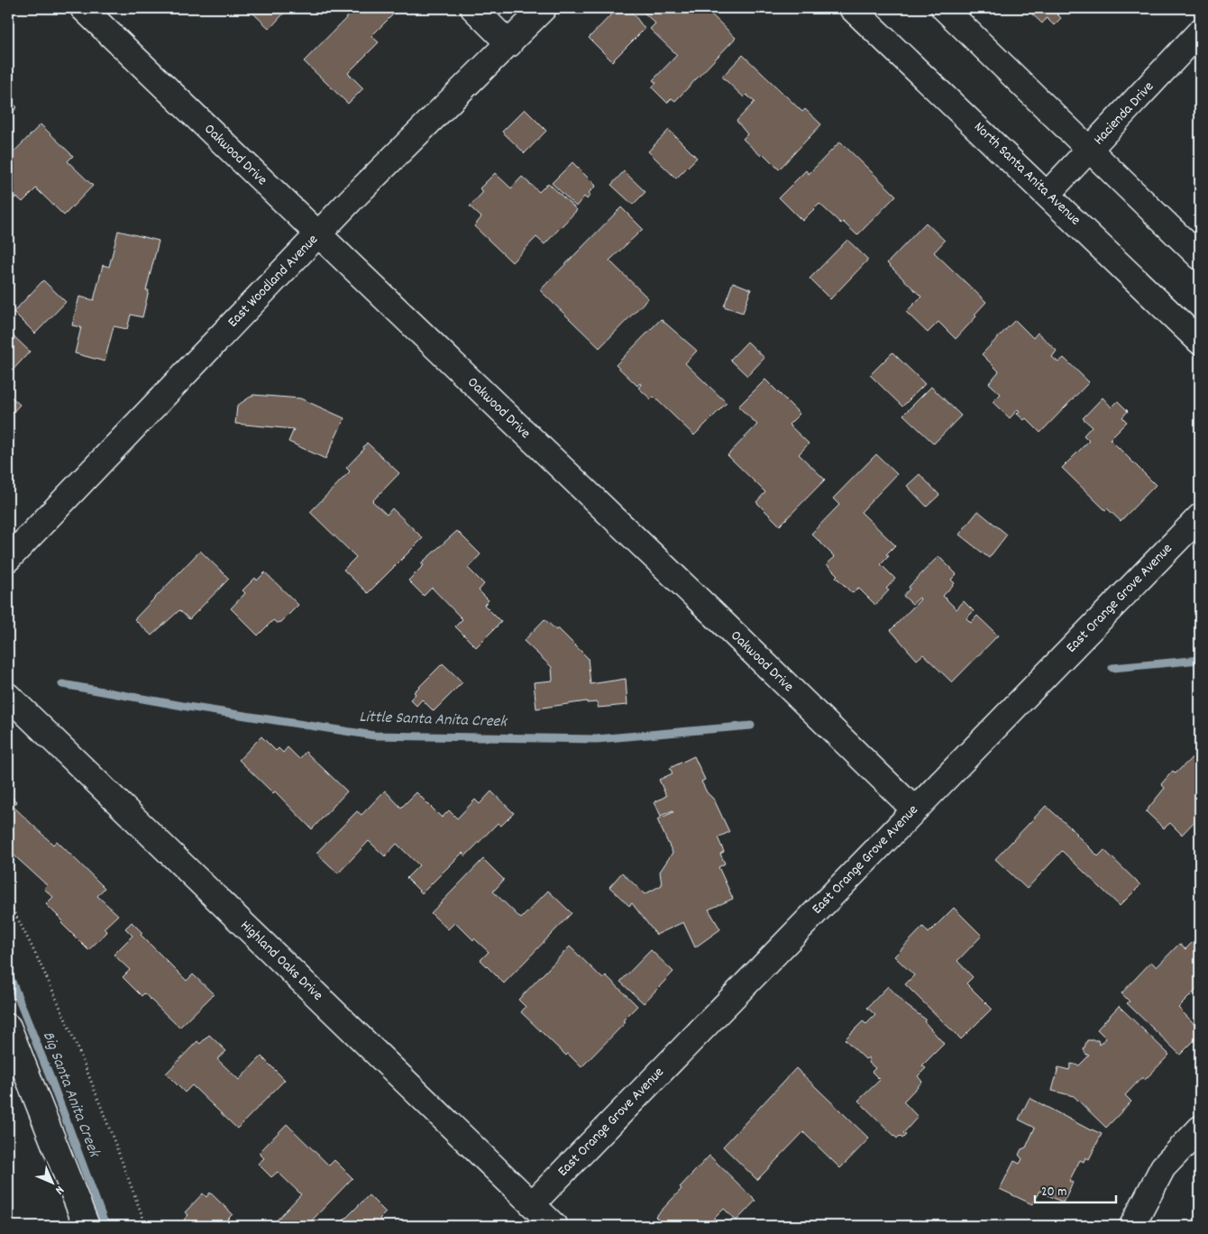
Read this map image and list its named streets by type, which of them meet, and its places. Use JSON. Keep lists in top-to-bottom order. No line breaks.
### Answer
{"streets":{"street":["Hacienda Drive","Oakwood Drive","North Santa Anita Avenue","East Woodland Avenue","East Orange Grove Avenue","Highland Oaks Drive"]},"crossings":[["Hacienda Drive","North Santa Anita Avenue"],["Oakwood Drive","East Woodland Avenue"],["Oakwood Drive","East Orange Grove Avenue"],["East Orange Grove Avenue","Highland Oaks Drive"]],"water":["Little Santa Anita Creek","Big Santa Anita Creek"],"scale_bar":"20 m","north":"bottom right"}
